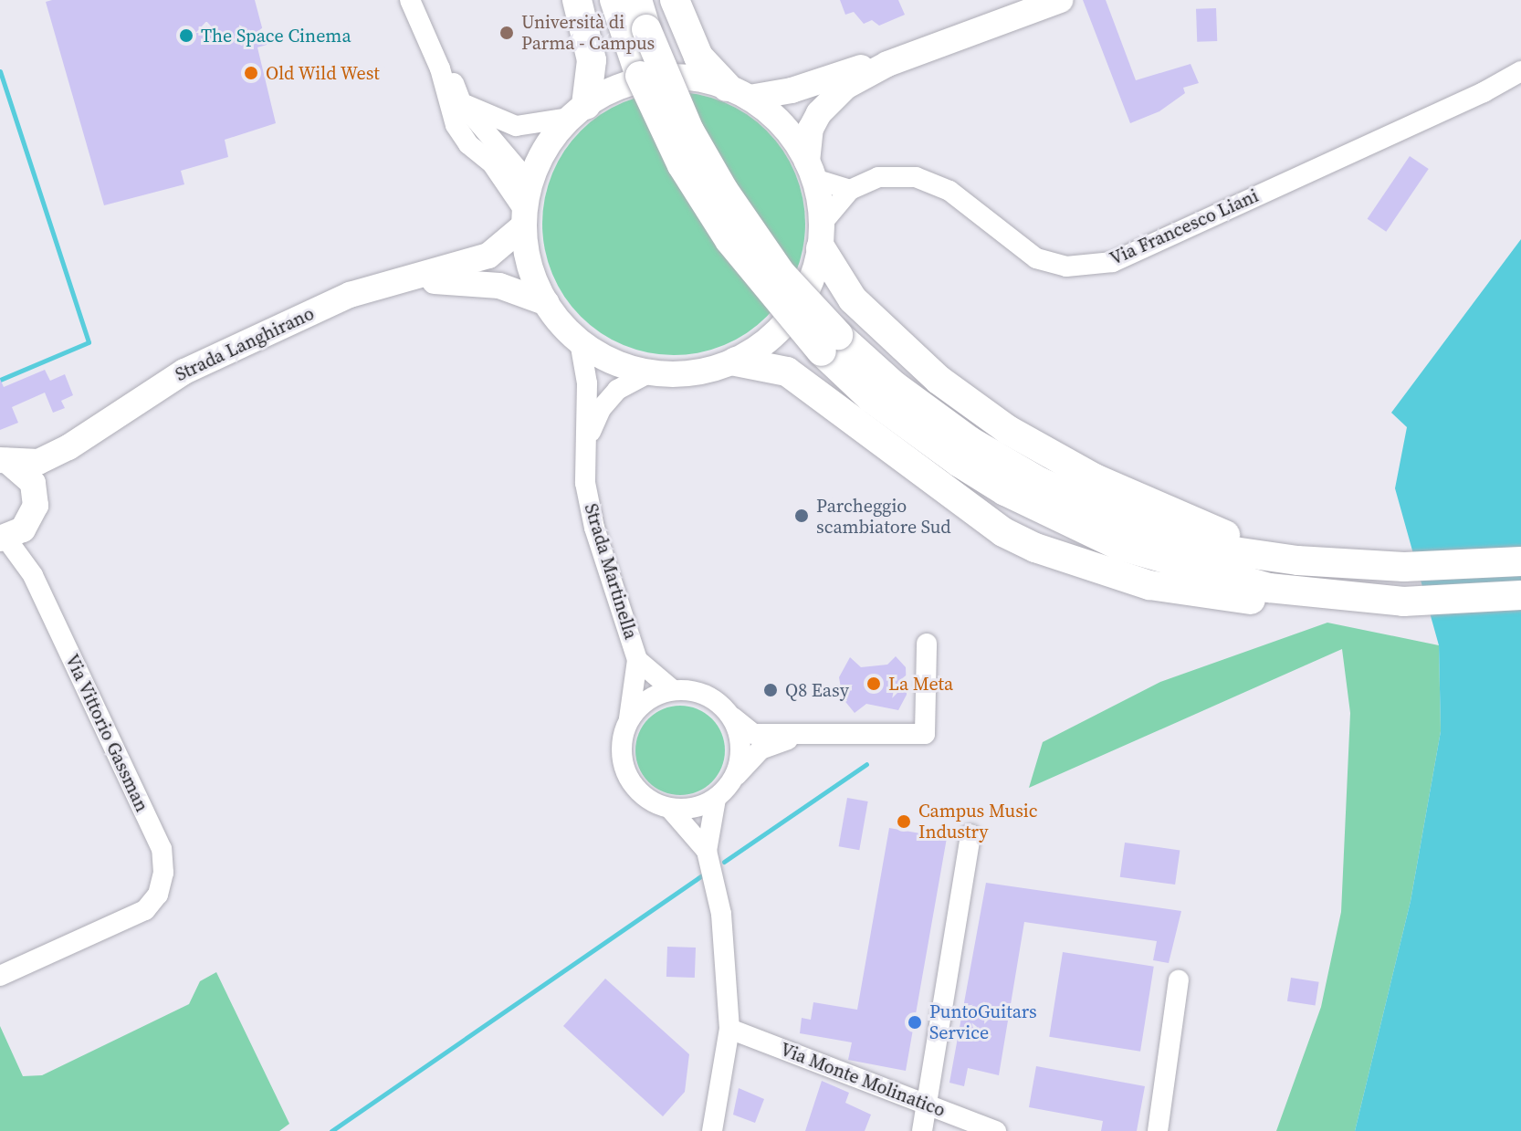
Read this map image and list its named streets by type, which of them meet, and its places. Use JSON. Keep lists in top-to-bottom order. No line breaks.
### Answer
{"streets":{"main road":["Strada Langhirano"],"street":["Via Francesco Liani","Strada Martinella","Via Vittorio Gassman","Via Monte Molinatico"]},"crossings":[["Via Francesco Liani","Strada Langhirano"],["Strada Langhirano","Strada Martinella"],["Strada Langhirano","Via Vittorio Gassman"],["Strada Martinella","Via Monte Molinatico"]],"places":["Università di Parma - Campus","The Space Cinema","Old Wild West","Parcheggio scambiatore Sud","La Meta","Q8 Easy","Campus Music Industry","PuntoGuitars Service"]}
